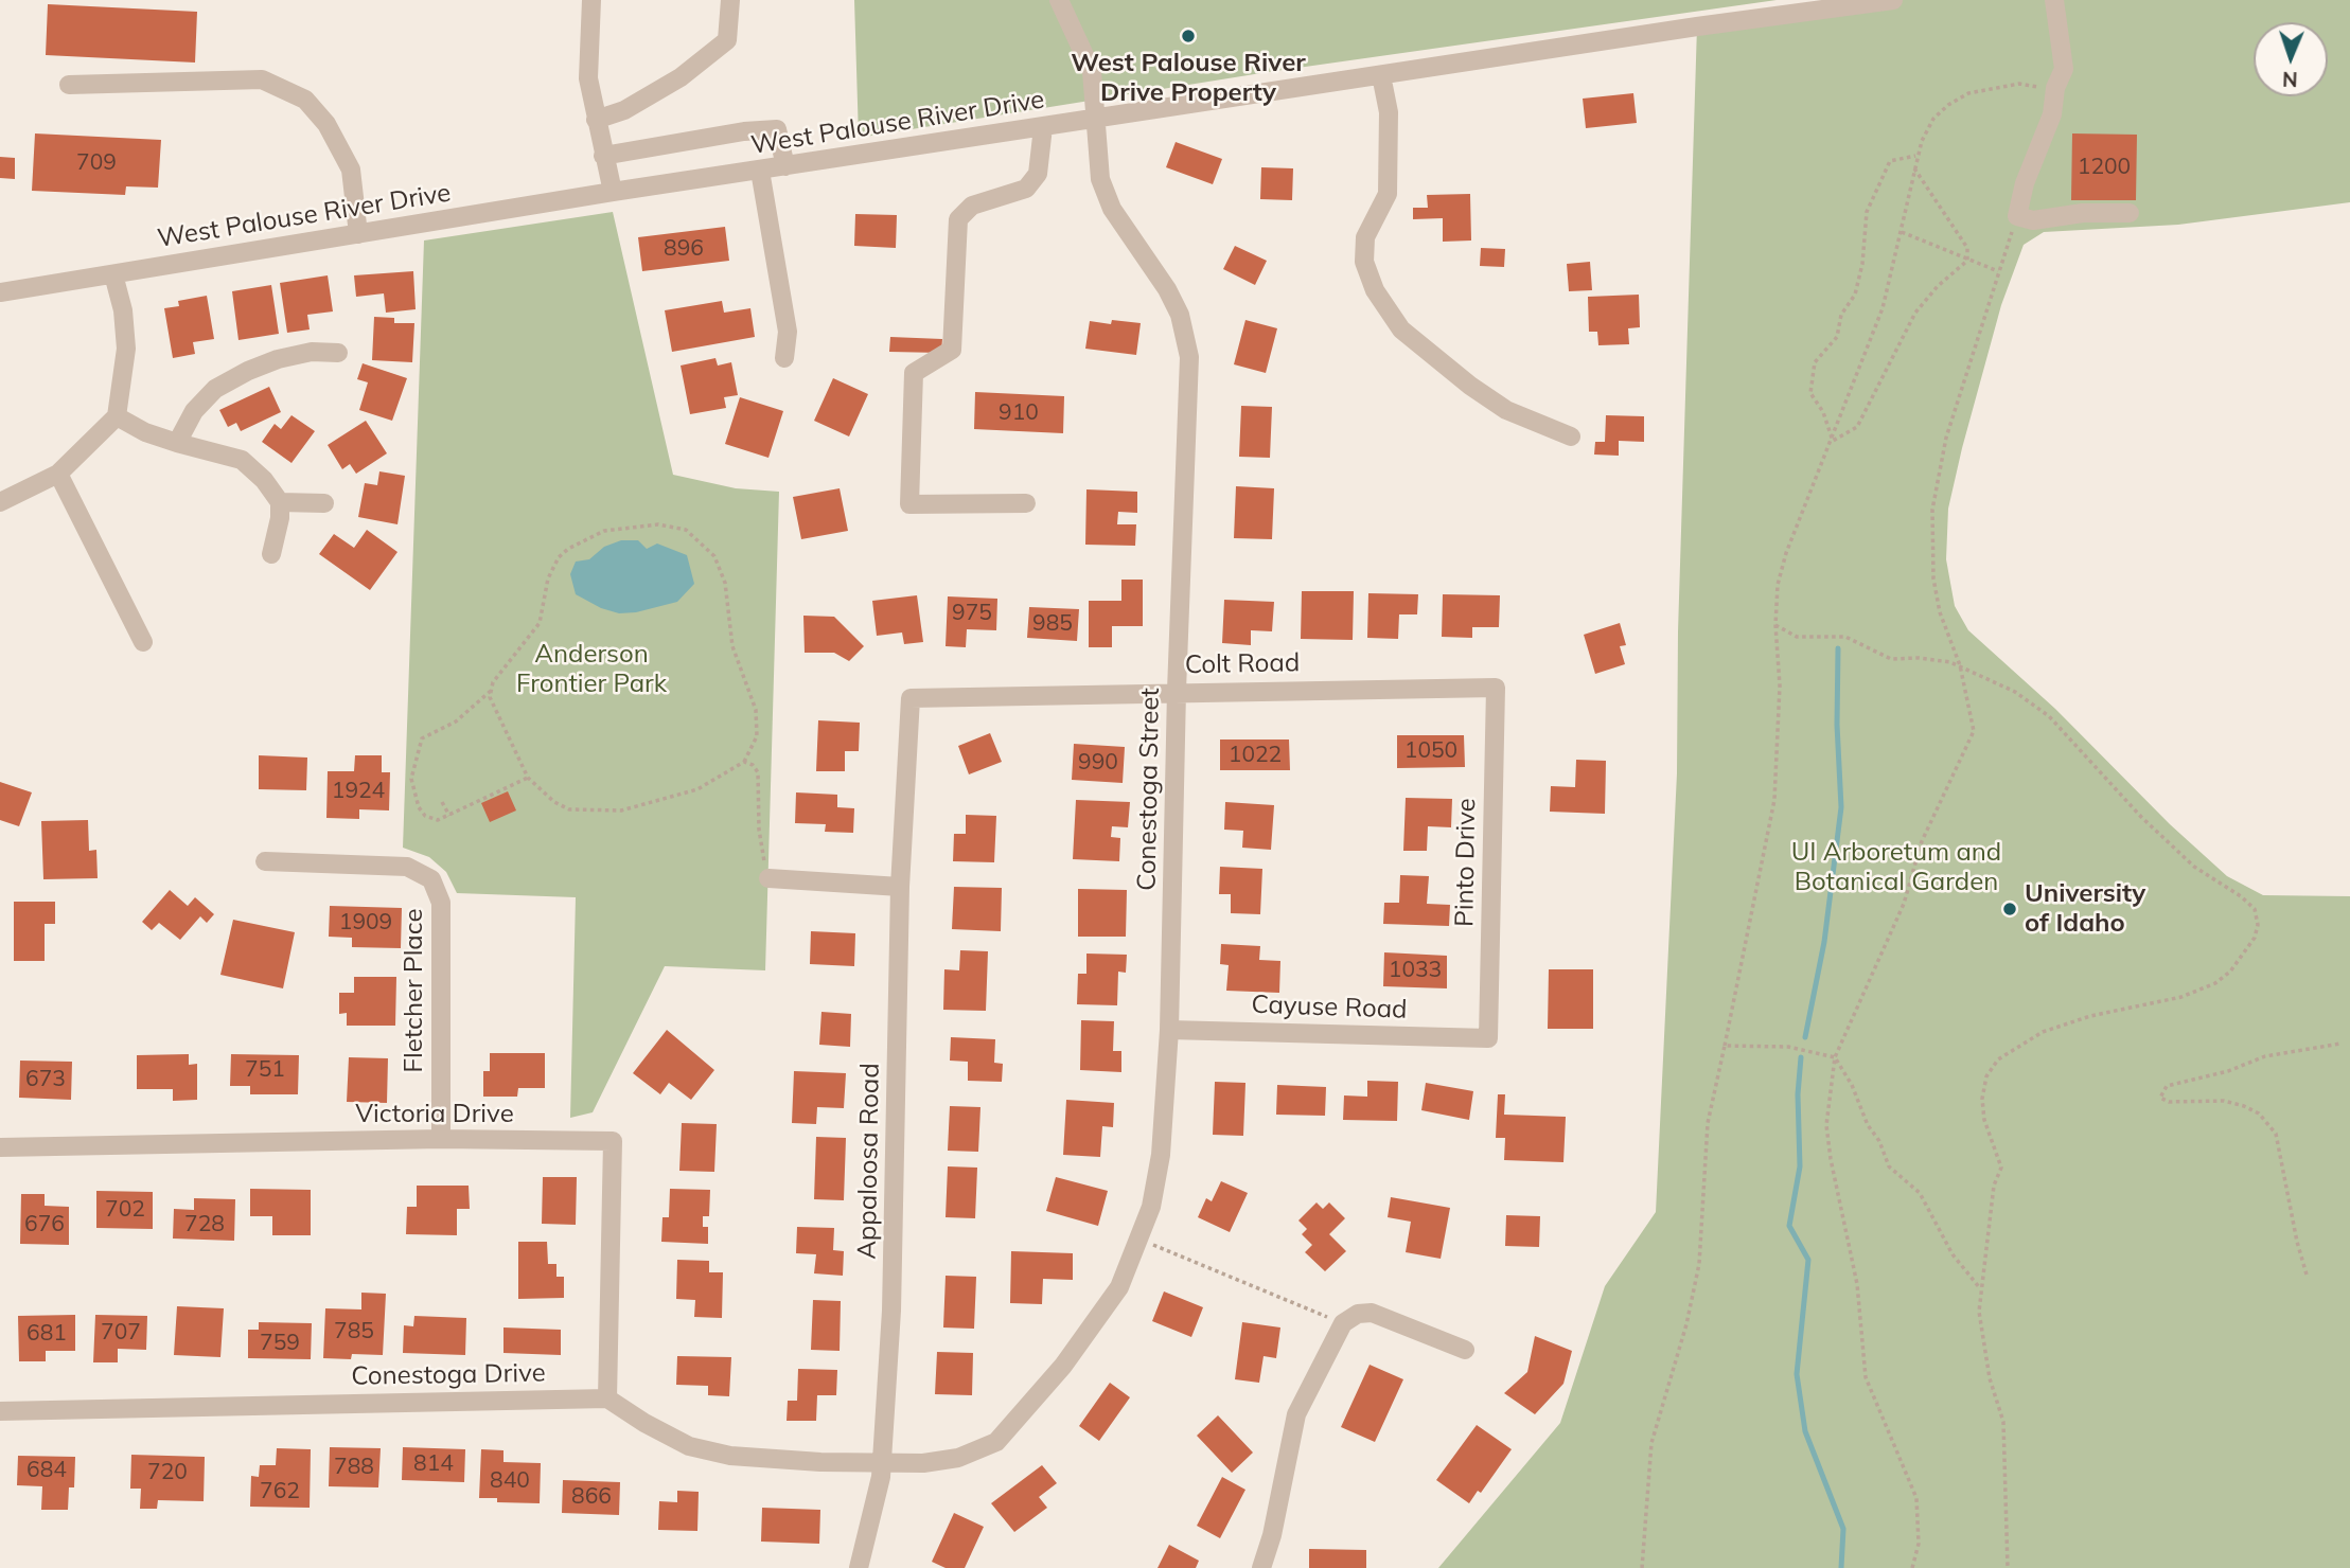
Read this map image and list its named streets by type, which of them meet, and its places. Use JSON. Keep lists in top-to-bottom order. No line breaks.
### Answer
{"streets":{"street":["West Palouse River Drive","Colt Road","Conestoga Street","Pinto Drive","Fletcher Place","Cayuse Road","Victoria Drive","Appaloosa Road","Conestoga Drive"]},"crossings":[["West Palouse River Drive","Conestoga Street"],["Colt Road","Conestoga Street"],["Colt Road","Pinto Drive"],["Colt Road","Appaloosa Road"],["Conestoga Street","Cayuse Road"],["Conestoga Street","Appaloosa Road"],["Pinto Drive","Cayuse Road"],["Fletcher Place","Victoria Drive"],["Victoria Drive","Conestoga Drive"]],"parks":["Anderson Frontier Park","UI Arboretum and Botanical Garden"],"places":["West Palouse River Drive Property","University of Idaho"],"house_numbers":["709","1200","896","910","975","985","1050","1022","990","1924","1909","1033","751","673","702","676","728","785","707","681","759","814","788","684","720","840","762","866"],"north":"bottom"}
